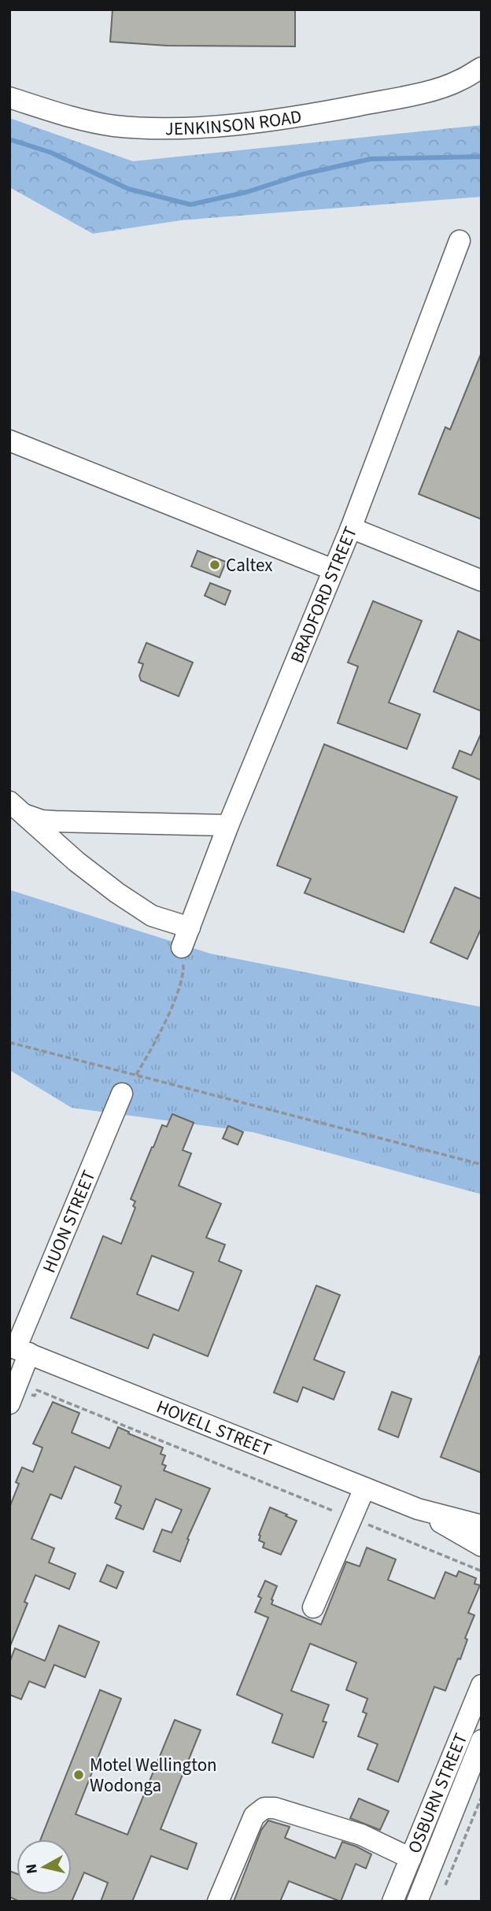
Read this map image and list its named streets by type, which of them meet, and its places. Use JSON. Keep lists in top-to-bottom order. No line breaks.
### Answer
{"streets":{"street":["JENKINSON ROAD","BRADFORD STREET","HUON STREET","HOVELL STREET","OSBURN STREET"]},"crossings":[["HUON STREET","HOVELL STREET"]],"places":["Caltex","Motel Wellington Wodonga"],"north":"left"}
